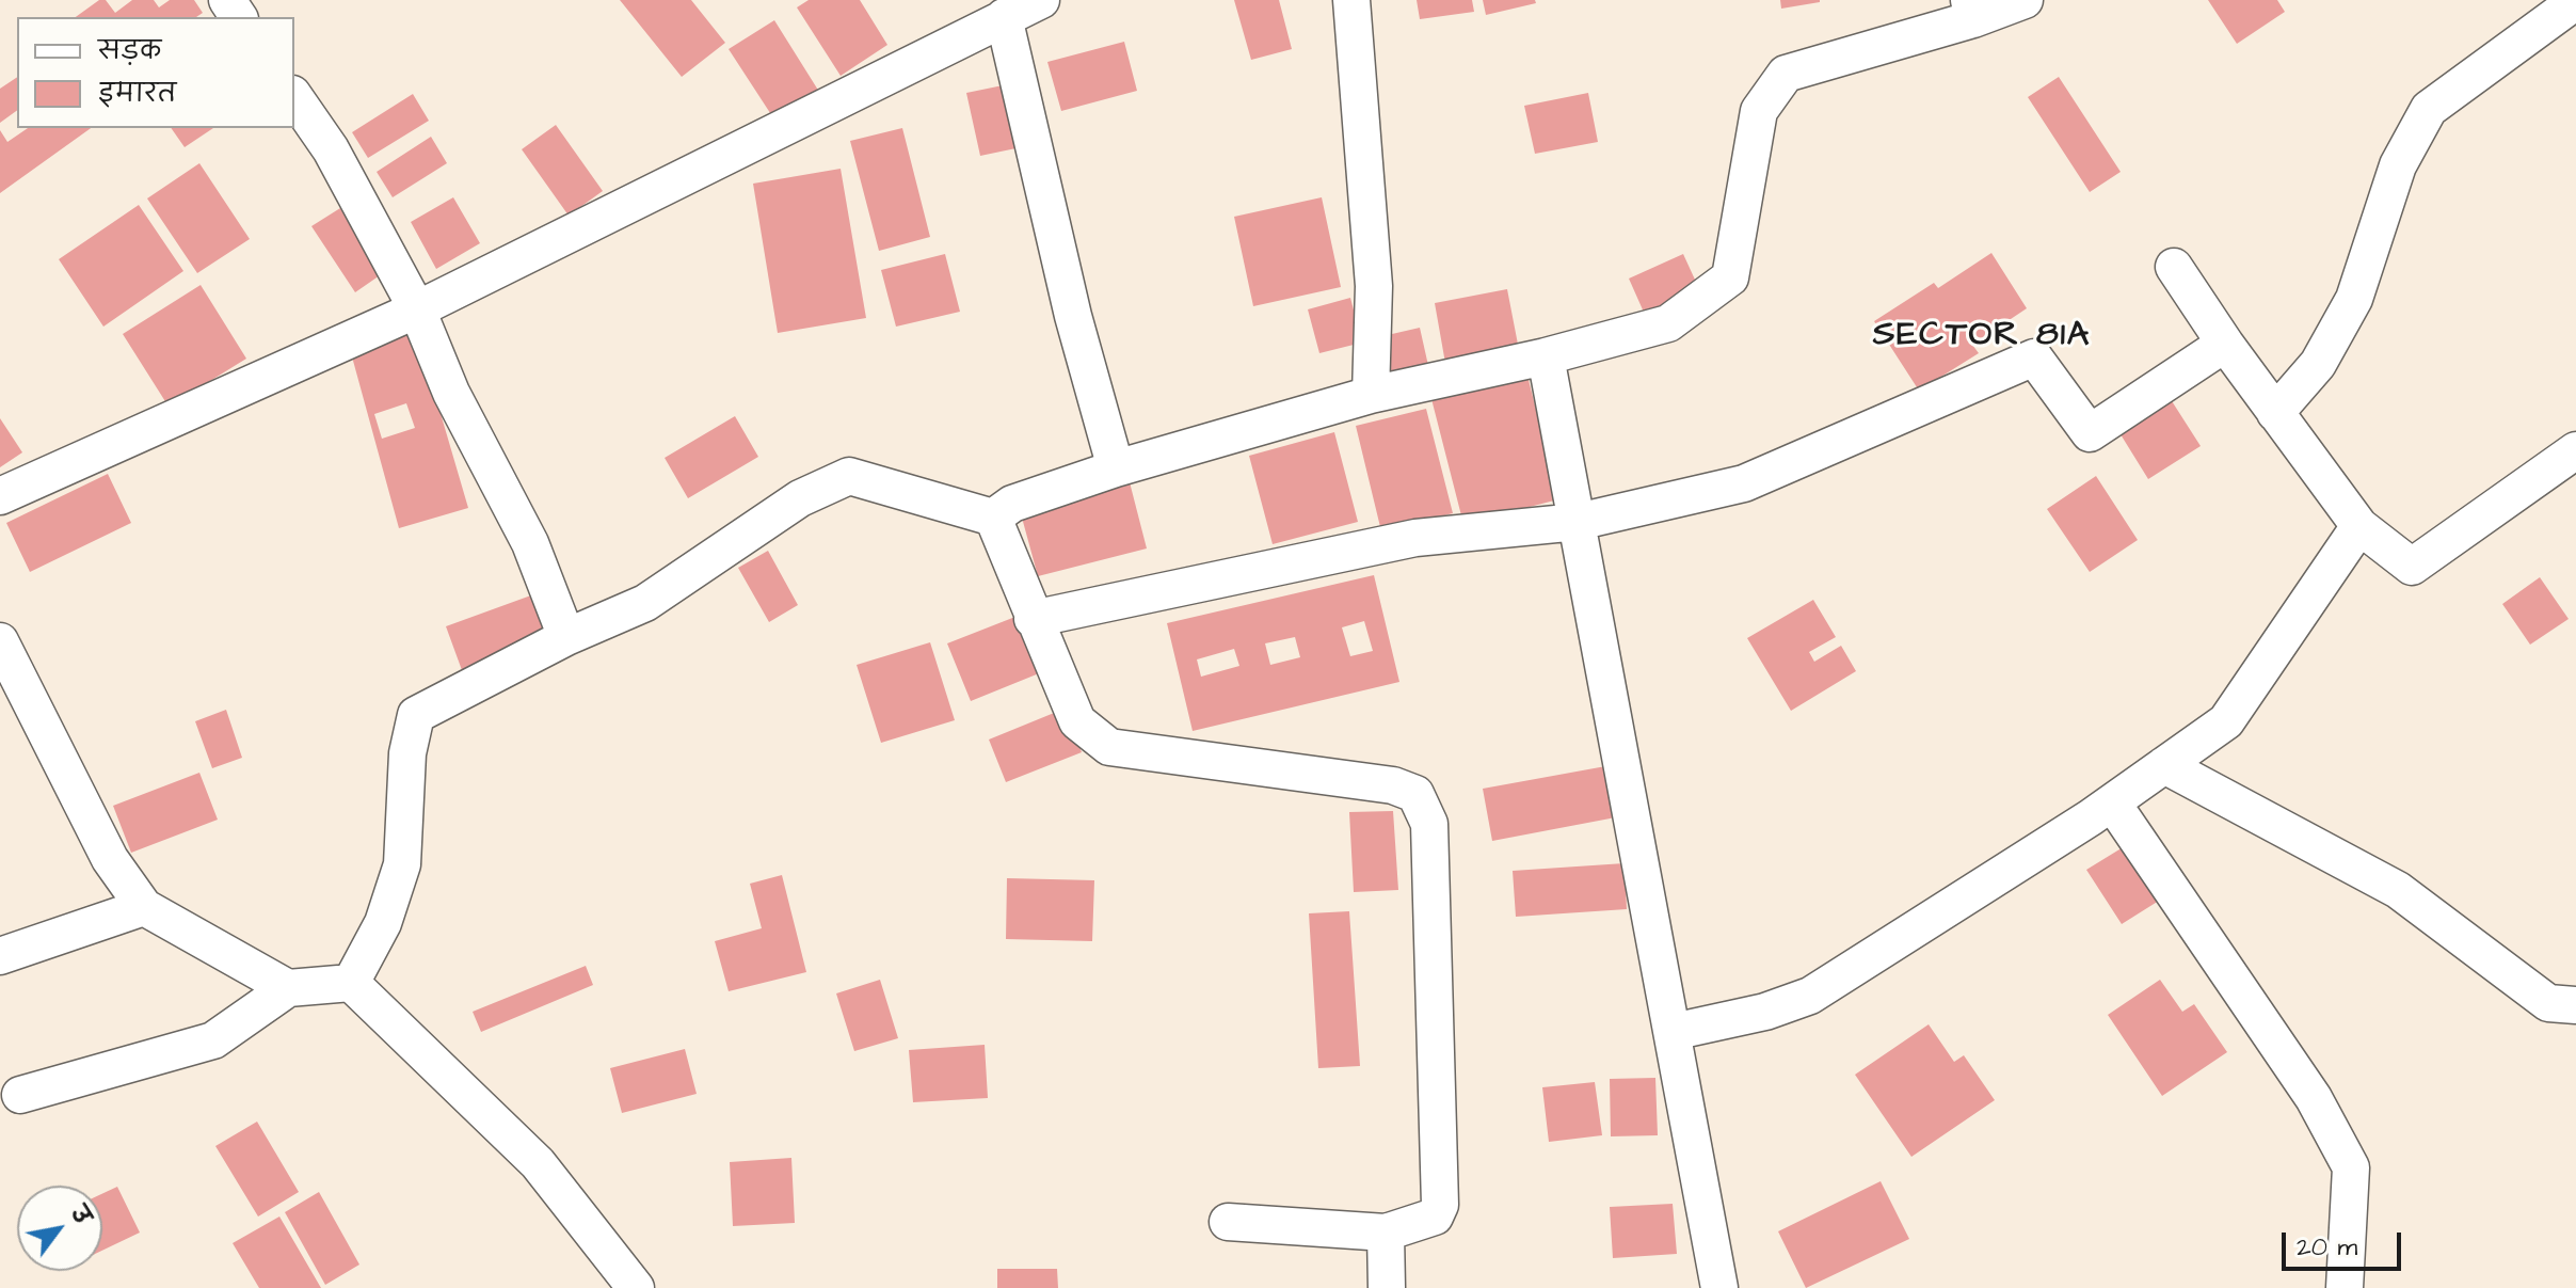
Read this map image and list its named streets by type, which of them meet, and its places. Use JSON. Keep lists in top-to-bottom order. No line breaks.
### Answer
{"districts":["SECTOR 81A"],"legend":["सड़क","इमारत"],"scale_bar":"20 m","north":"top right"}
